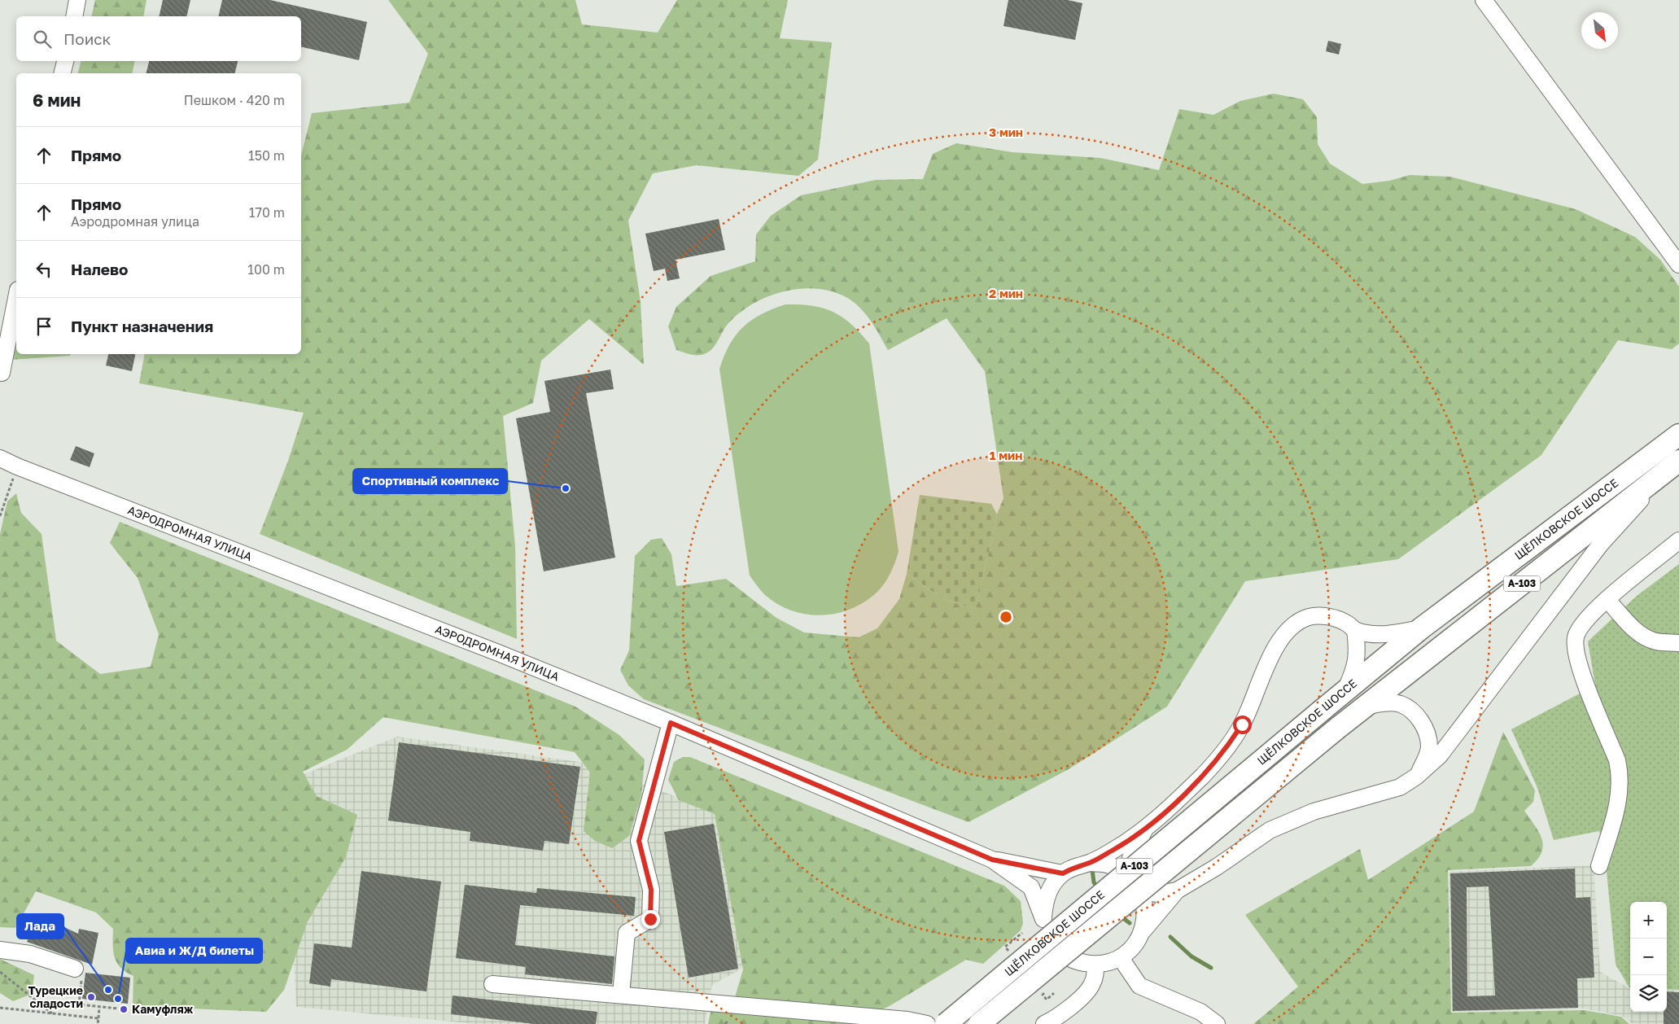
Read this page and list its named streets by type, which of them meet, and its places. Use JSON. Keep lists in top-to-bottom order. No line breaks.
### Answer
{"streets":{"main road":["ЩЁЛКОВСКОЕ ШОССЕ","А-103"],"street":["АЭРОДРОМНАЯ УЛИЦА"]},"places":["Спортивный комплекс","Лада","Турецкие сладости","Авиа и Ж/Д билеты","Камуфляж"],"north":"bottom right","page":{"search":"Поиск","heading":["6 мин","Пешком · 420 m"],"list":[["Прямо","150 m"],["Прямо","Аэродромная улица","170 m"],["Налево","100 m"],"Пункт назначения"],"map_buttons":["+","−"]},"rings":["3 мин","2 мин","1 мин"]}
